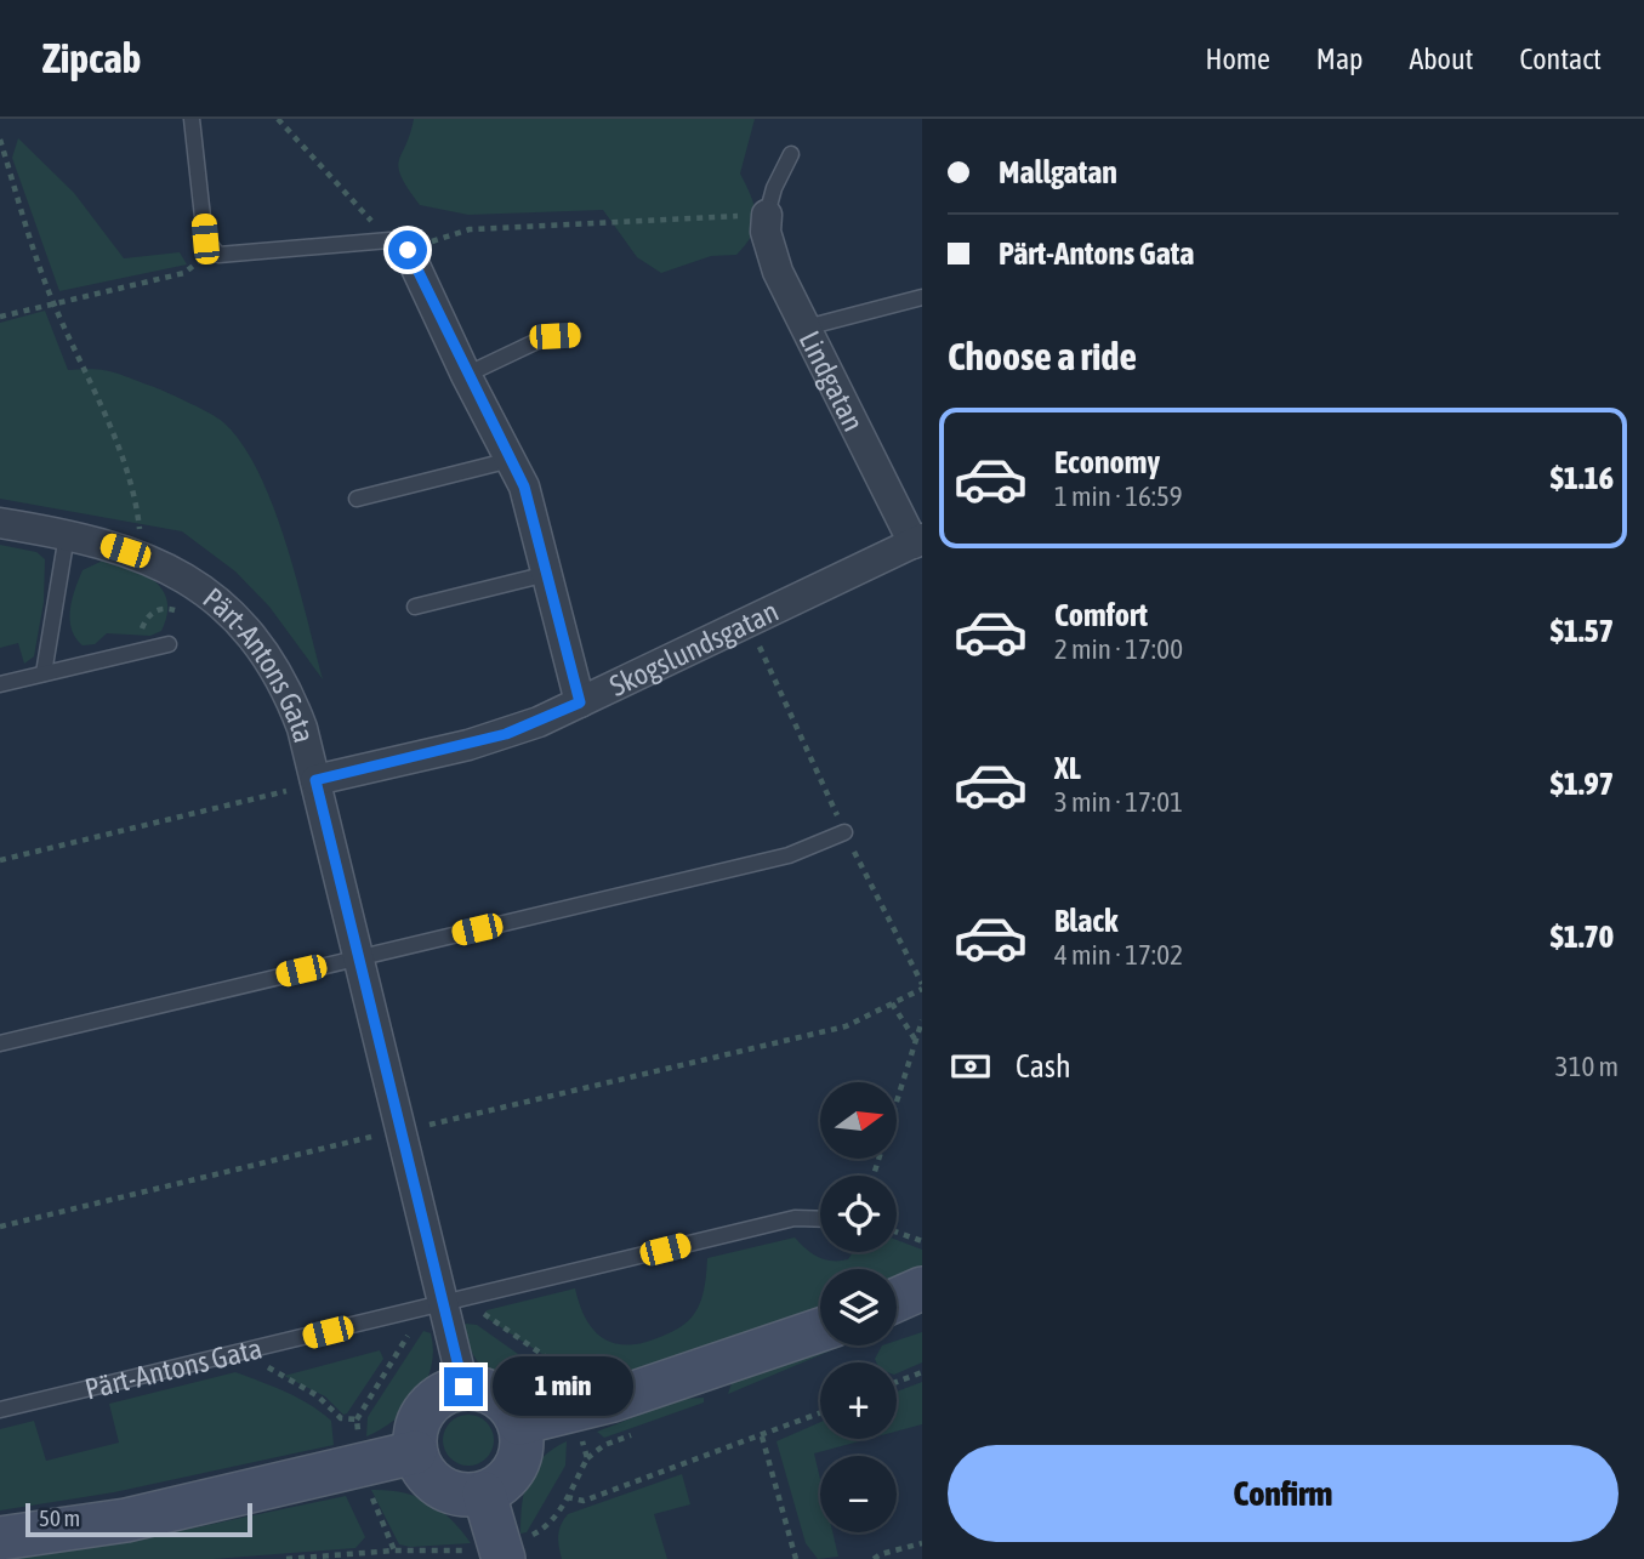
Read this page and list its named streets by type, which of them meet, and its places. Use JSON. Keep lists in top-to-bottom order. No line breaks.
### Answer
{"streets":{"street":["Lindgatan","Skogslundsgatan","Pärt-Antons Gata"]},"crossings":[["Lindgatan","Skogslundsgatan"],["Skogslundsgatan","Pärt-Antons Gata"]],"scale_bar":"50 m","north":"right","page":{"header":"Zipcab","nav":["Home","Map","About","Contact"],"banner":["Mallgatan","Pärt-Antons Gata"],"heading":"Choose a ride","list":[{"name":"Economy","note":"1 min · 16:59","value":"$1.16"},{"name":"Comfort","note":"2 min · 17:00","value":"$1.57"},{"name":"XL","note":"3 min · 17:01","value":"$1.97"},{"name":"Black","note":"4 min · 17:02","value":"$1.70"}],"pay":["Cash","310 m"],"map_buttons":["+","−"],"bubble":"1 min","buttons":"Confirm","scale":"50 m"}}
